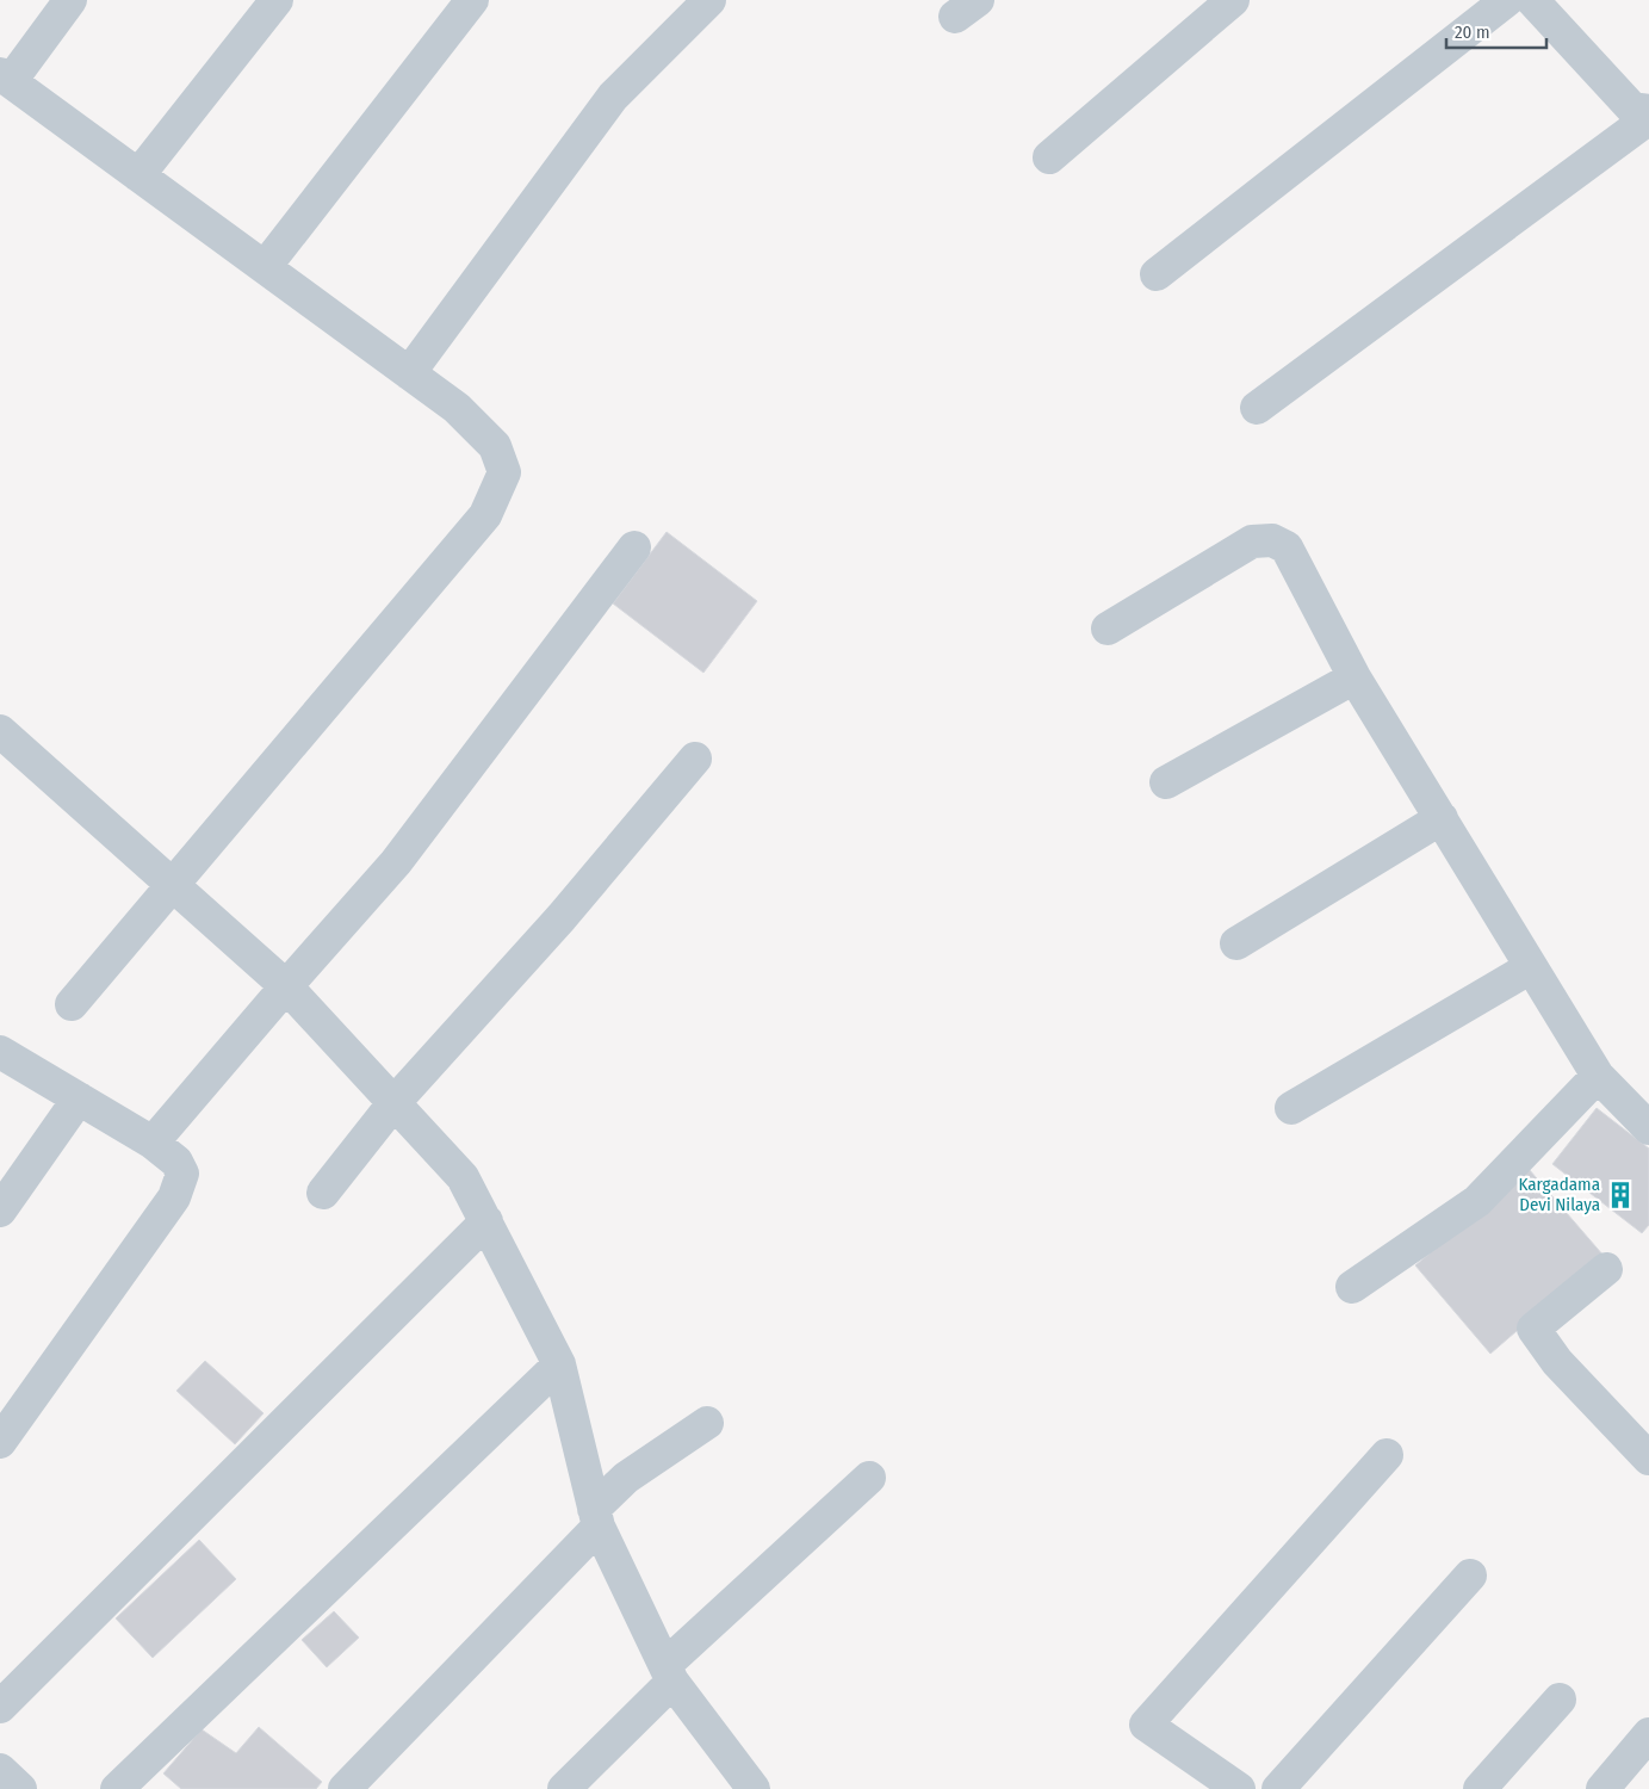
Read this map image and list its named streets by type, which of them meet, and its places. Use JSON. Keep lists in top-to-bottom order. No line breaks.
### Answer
{"places":{"building":["Kargadama Devi Nilaya"]},"scale_bar":"20 m"}
